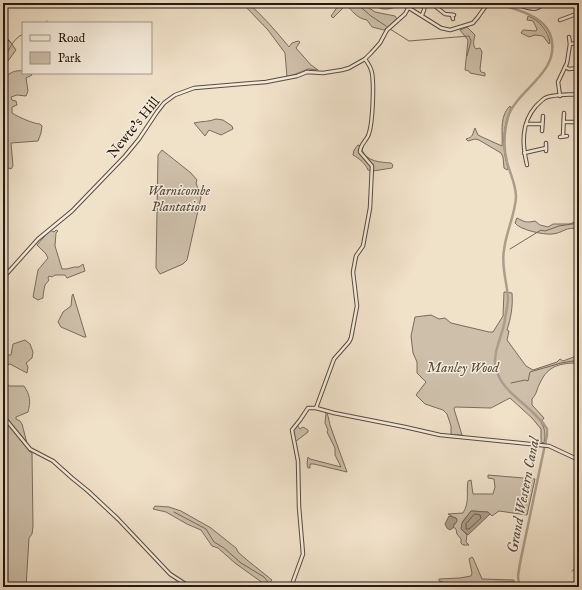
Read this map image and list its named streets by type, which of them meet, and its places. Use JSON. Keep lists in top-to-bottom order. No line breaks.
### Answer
{"streets":{"street":["Newte's Hill"]},"water":["Grand Western Canal"],"parks":["Warnicombe Plantation","Manley Wood"],"legend":["Road","Park"]}
